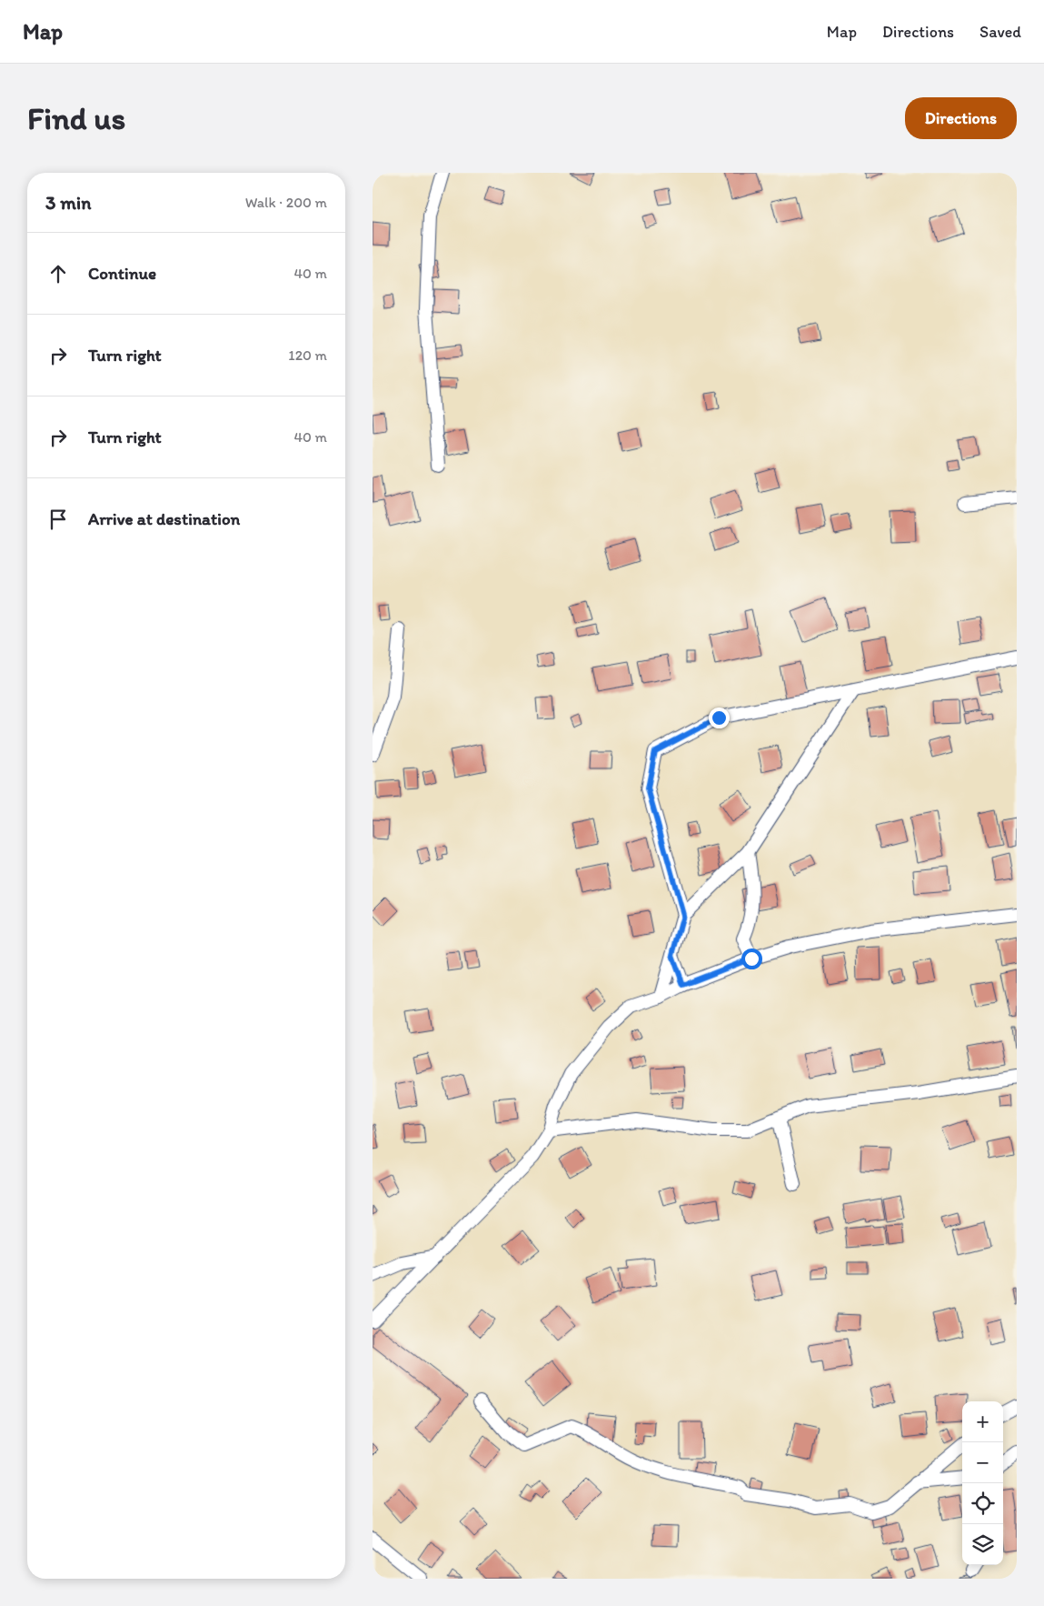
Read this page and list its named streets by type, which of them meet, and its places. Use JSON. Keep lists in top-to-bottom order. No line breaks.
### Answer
{"page":{"header":"Map","nav":["Map","Directions","Saved"],"buttons":"Directions","title":"Find us","heading":["3 min","Walk · 200 m"],"list":[["Continue","40 m"],["Turn right","120 m"],["Turn right","40 m"],"Arrive at destination"],"map_buttons":["+","−"]}}
